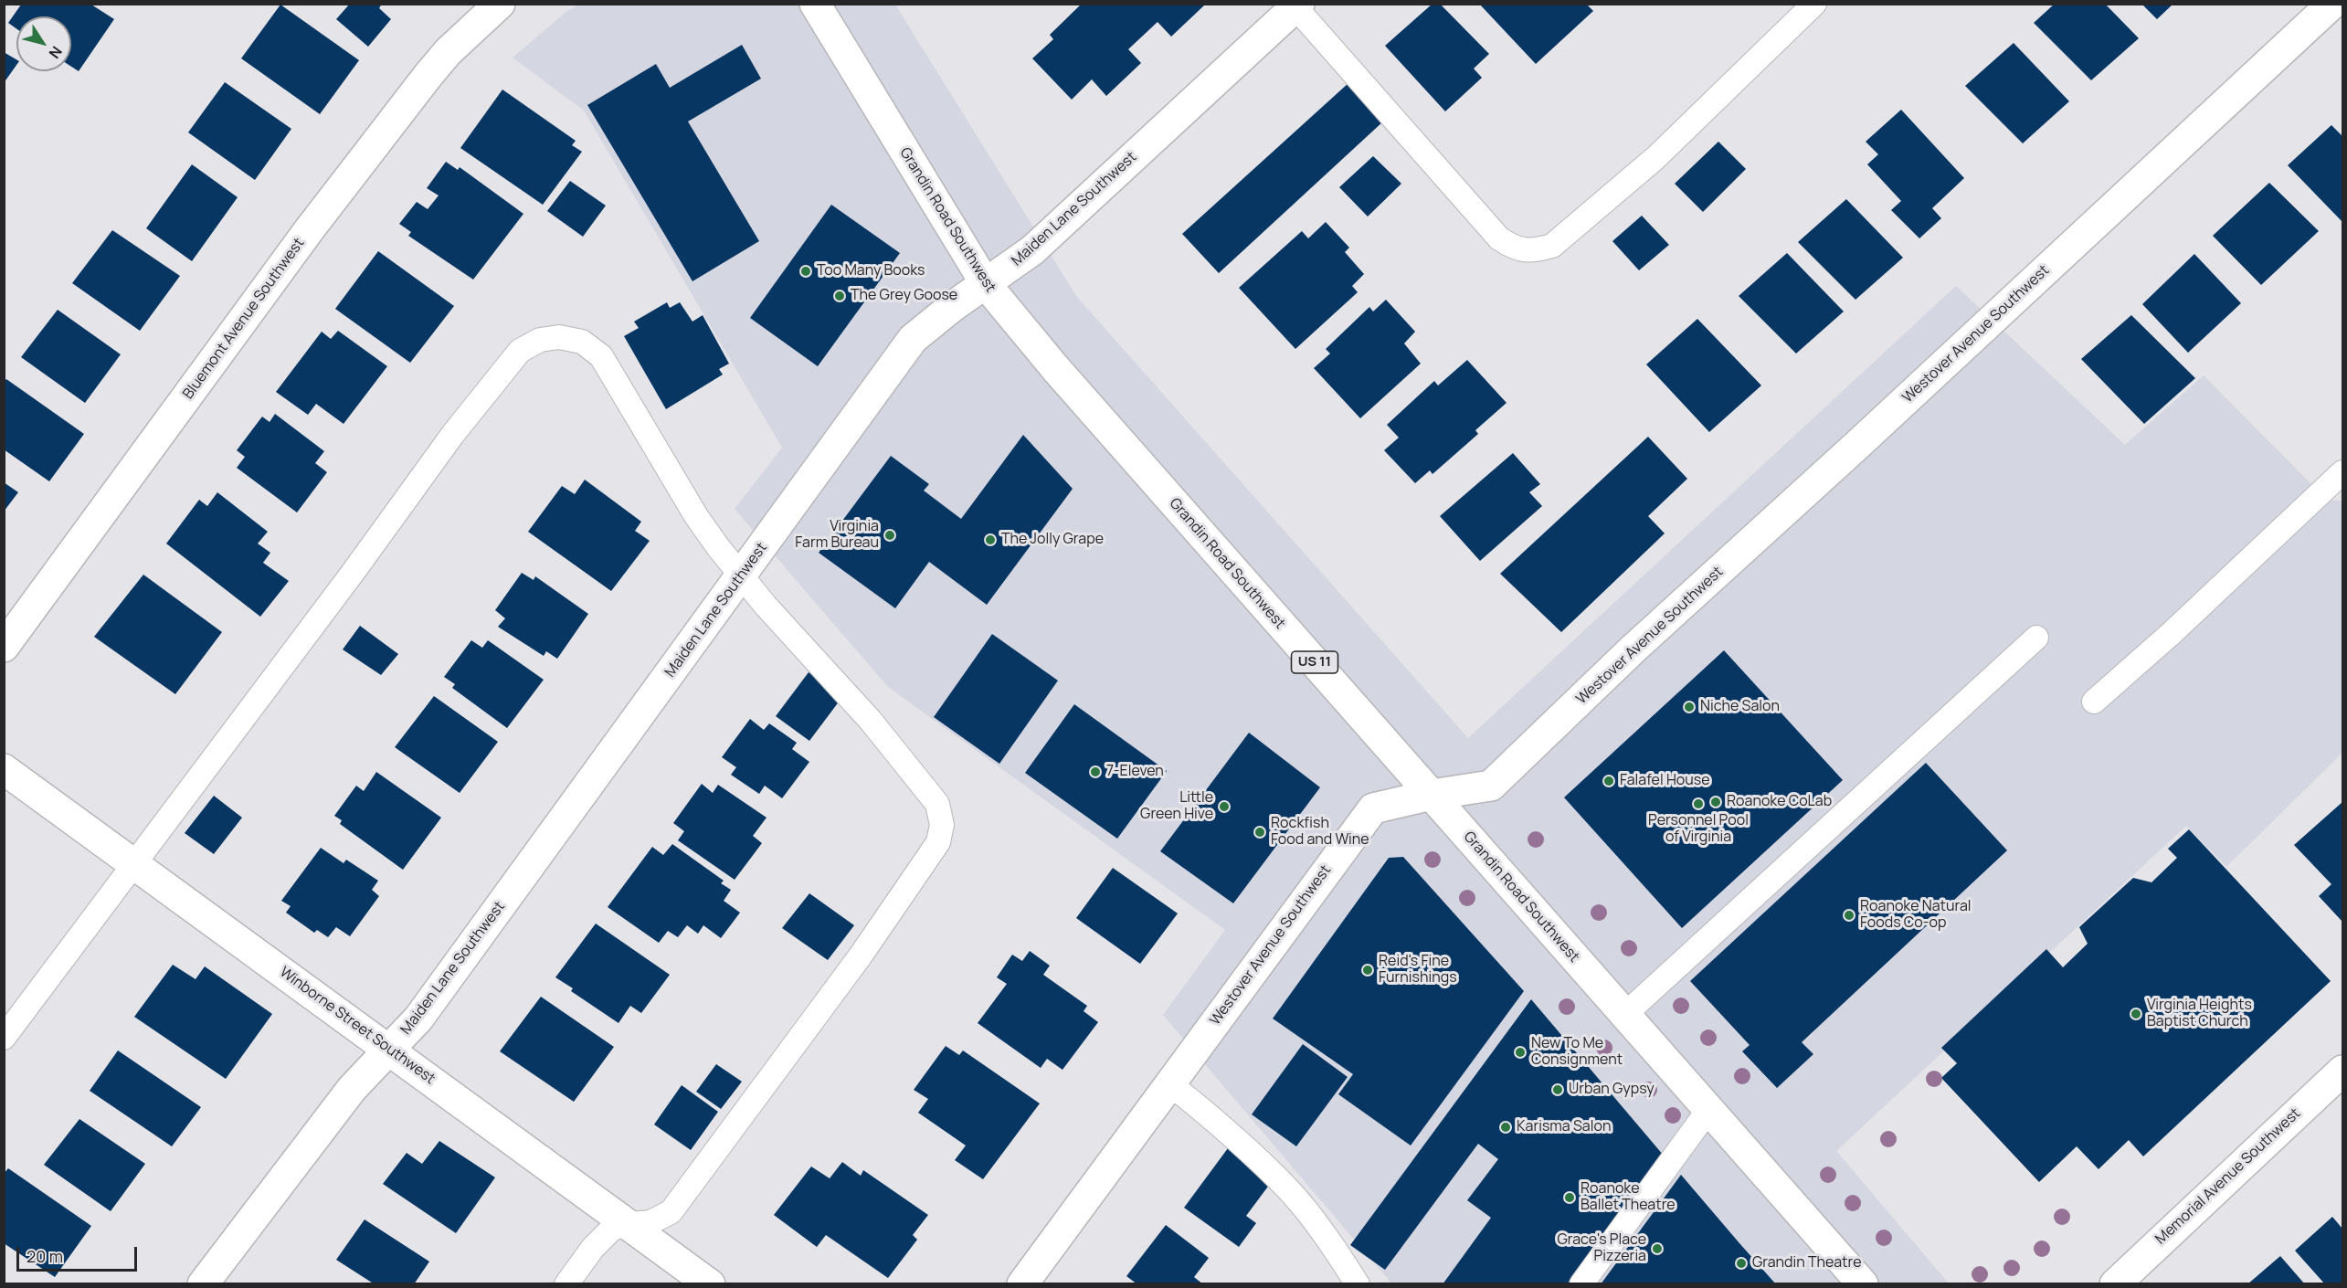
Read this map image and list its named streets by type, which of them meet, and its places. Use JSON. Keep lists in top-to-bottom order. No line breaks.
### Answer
{"streets":{"street":["Maiden Lane Southwest","Grandin Road Southwest","Bluemont Avenue Southwest","Westover Avenue Southwest","US 11","Winborne Street Southwest","Memorial Avenue Southwest"]},"crossings":[["Maiden Lane Southwest","Grandin Road Southwest"],["Maiden Lane Southwest","Winborne Street Southwest"],["Grandin Road Southwest","Westover Avenue Southwest"]],"places":["Too Many Books","The Grey Goose","Virginia Farm Bureau","The Jolly Grape","Niche Salon","7-Eleven","Falafel House","Roanoke CoLab","Personnel Pool of Virginia","Little Green Hive","Rockfish Food and Wine","Roanoke Natural Foods Co-op","Reid's Fine Furnishings","Virginia Heights Baptist Church","New To Me Consignment","Urban Gypsy","Karisma Salon","Roanoke Ballet Theatre","Grace's Place Pizzeria","Grandin Theatre"],"scale_bar":"20 m","north":"bottom right"}
